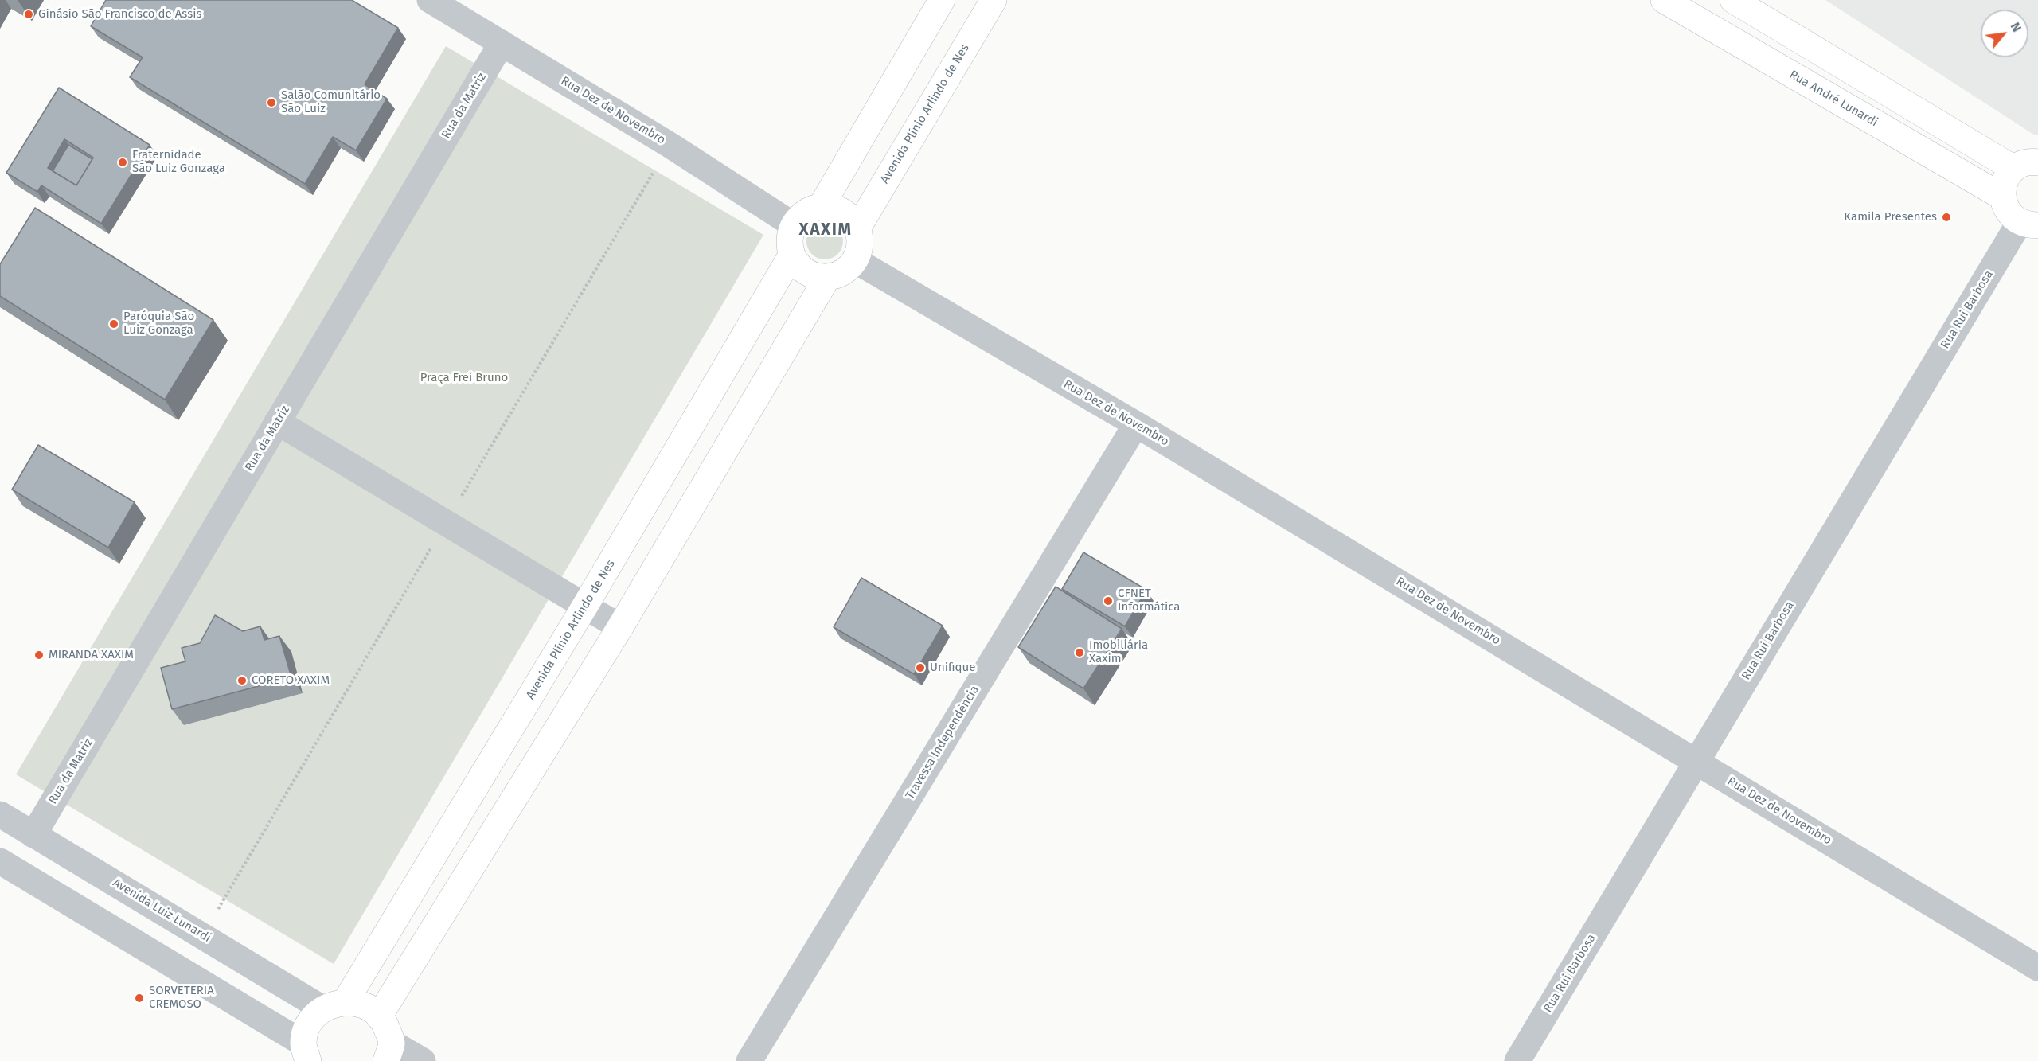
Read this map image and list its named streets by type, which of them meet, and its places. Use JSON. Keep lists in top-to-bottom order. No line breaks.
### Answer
{"streets":{"main road":["Rua André Lunardi","Avenida Plínio Arlindo de Nes"],"street":["Rua da Matriz","Rua Dez de Novembro","Rua Rui Barbosa","Travessa Independência","Avenida Luiz Lunardi"]},"crossings":[["Rua da Matriz","Rua Dez de Novembro"],["Rua da Matriz","Avenida Luiz Lunardi"],["Rua Dez de Novembro","Avenida Plínio Arlindo de Nes"],["Rua Dez de Novembro","Rua Rui Barbosa"],["Rua Dez de Novembro","Travessa Independência"],["Avenida Plínio Arlindo de Nes","Avenida Luiz Lunardi"]],"districts":["XAXIM"],"parks":["Praça Frei Bruno"],"places":["Ginásio São Francisco de Assis","Salão Comunitário São Luiz","Fraternidade São Luiz Gonzaga","Kamila Presentes","Paróquia São Luiz Gonzaga","CFNET Informática","Imobiliária Xaxim","MIRANDA XAXIM","Unifique","CORETO XAXIM","SORVETERIA CREMOSO"],"north":"top right"}
